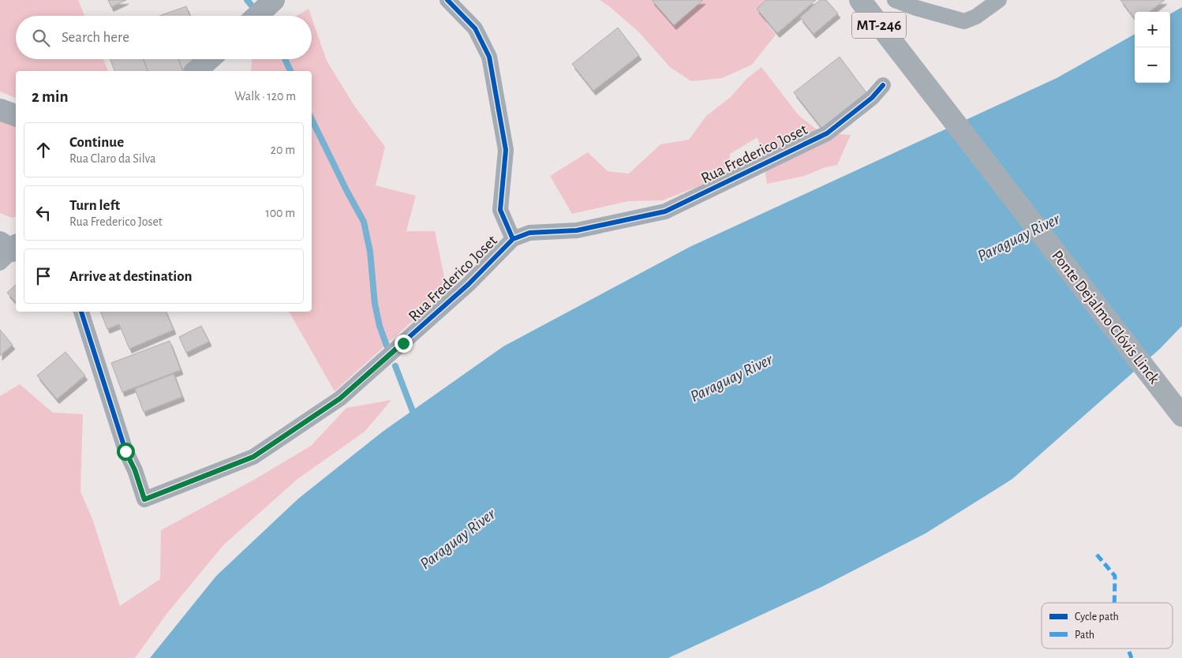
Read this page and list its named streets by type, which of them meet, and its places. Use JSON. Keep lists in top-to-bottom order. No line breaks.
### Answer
{"streets":{"main road":["MT-246","Ponte Dejalmo Clóvis Linck"],"street":["Rua Frederico Joset"]},"water":["Paraguay River"],"legend":["Cycle path","Path"],"page":{"map_buttons":["+","−"],"search":"Search here","heading":["2 min","Walk · 120 m"],"list":[["Continue","Rua Claro da Silva","20 m"],["Turn left","Rua Frederico Joset","100 m"],"Arrive at destination"]}}
